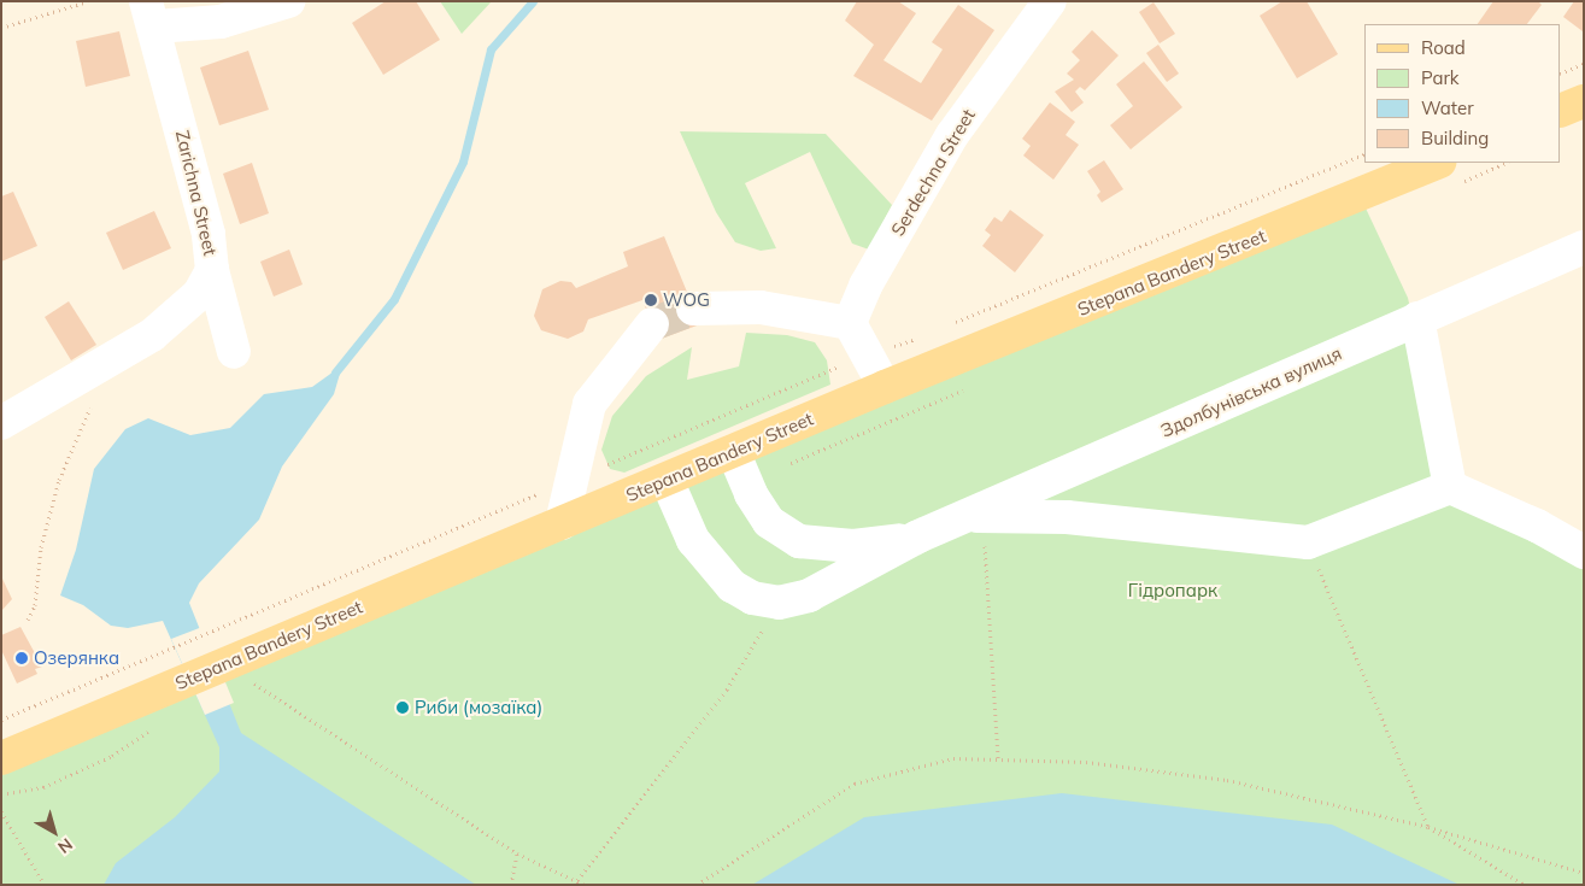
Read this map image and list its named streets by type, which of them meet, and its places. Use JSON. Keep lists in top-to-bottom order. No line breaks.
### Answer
{"streets":{"main road":["Stepana Bandery Street"],"street":["Serdechna Street","Zarichna Street","Здолбунівська вулиця"]},"crossings":[["Stepana Bandery Street","Здолбунівська вулиця"]],"parks":["Гідропарк"],"places":["WOG","Озерянка","Риби (мозаїка)"],"legend":["Road","Park","Water","Building"],"north":"bottom right"}
